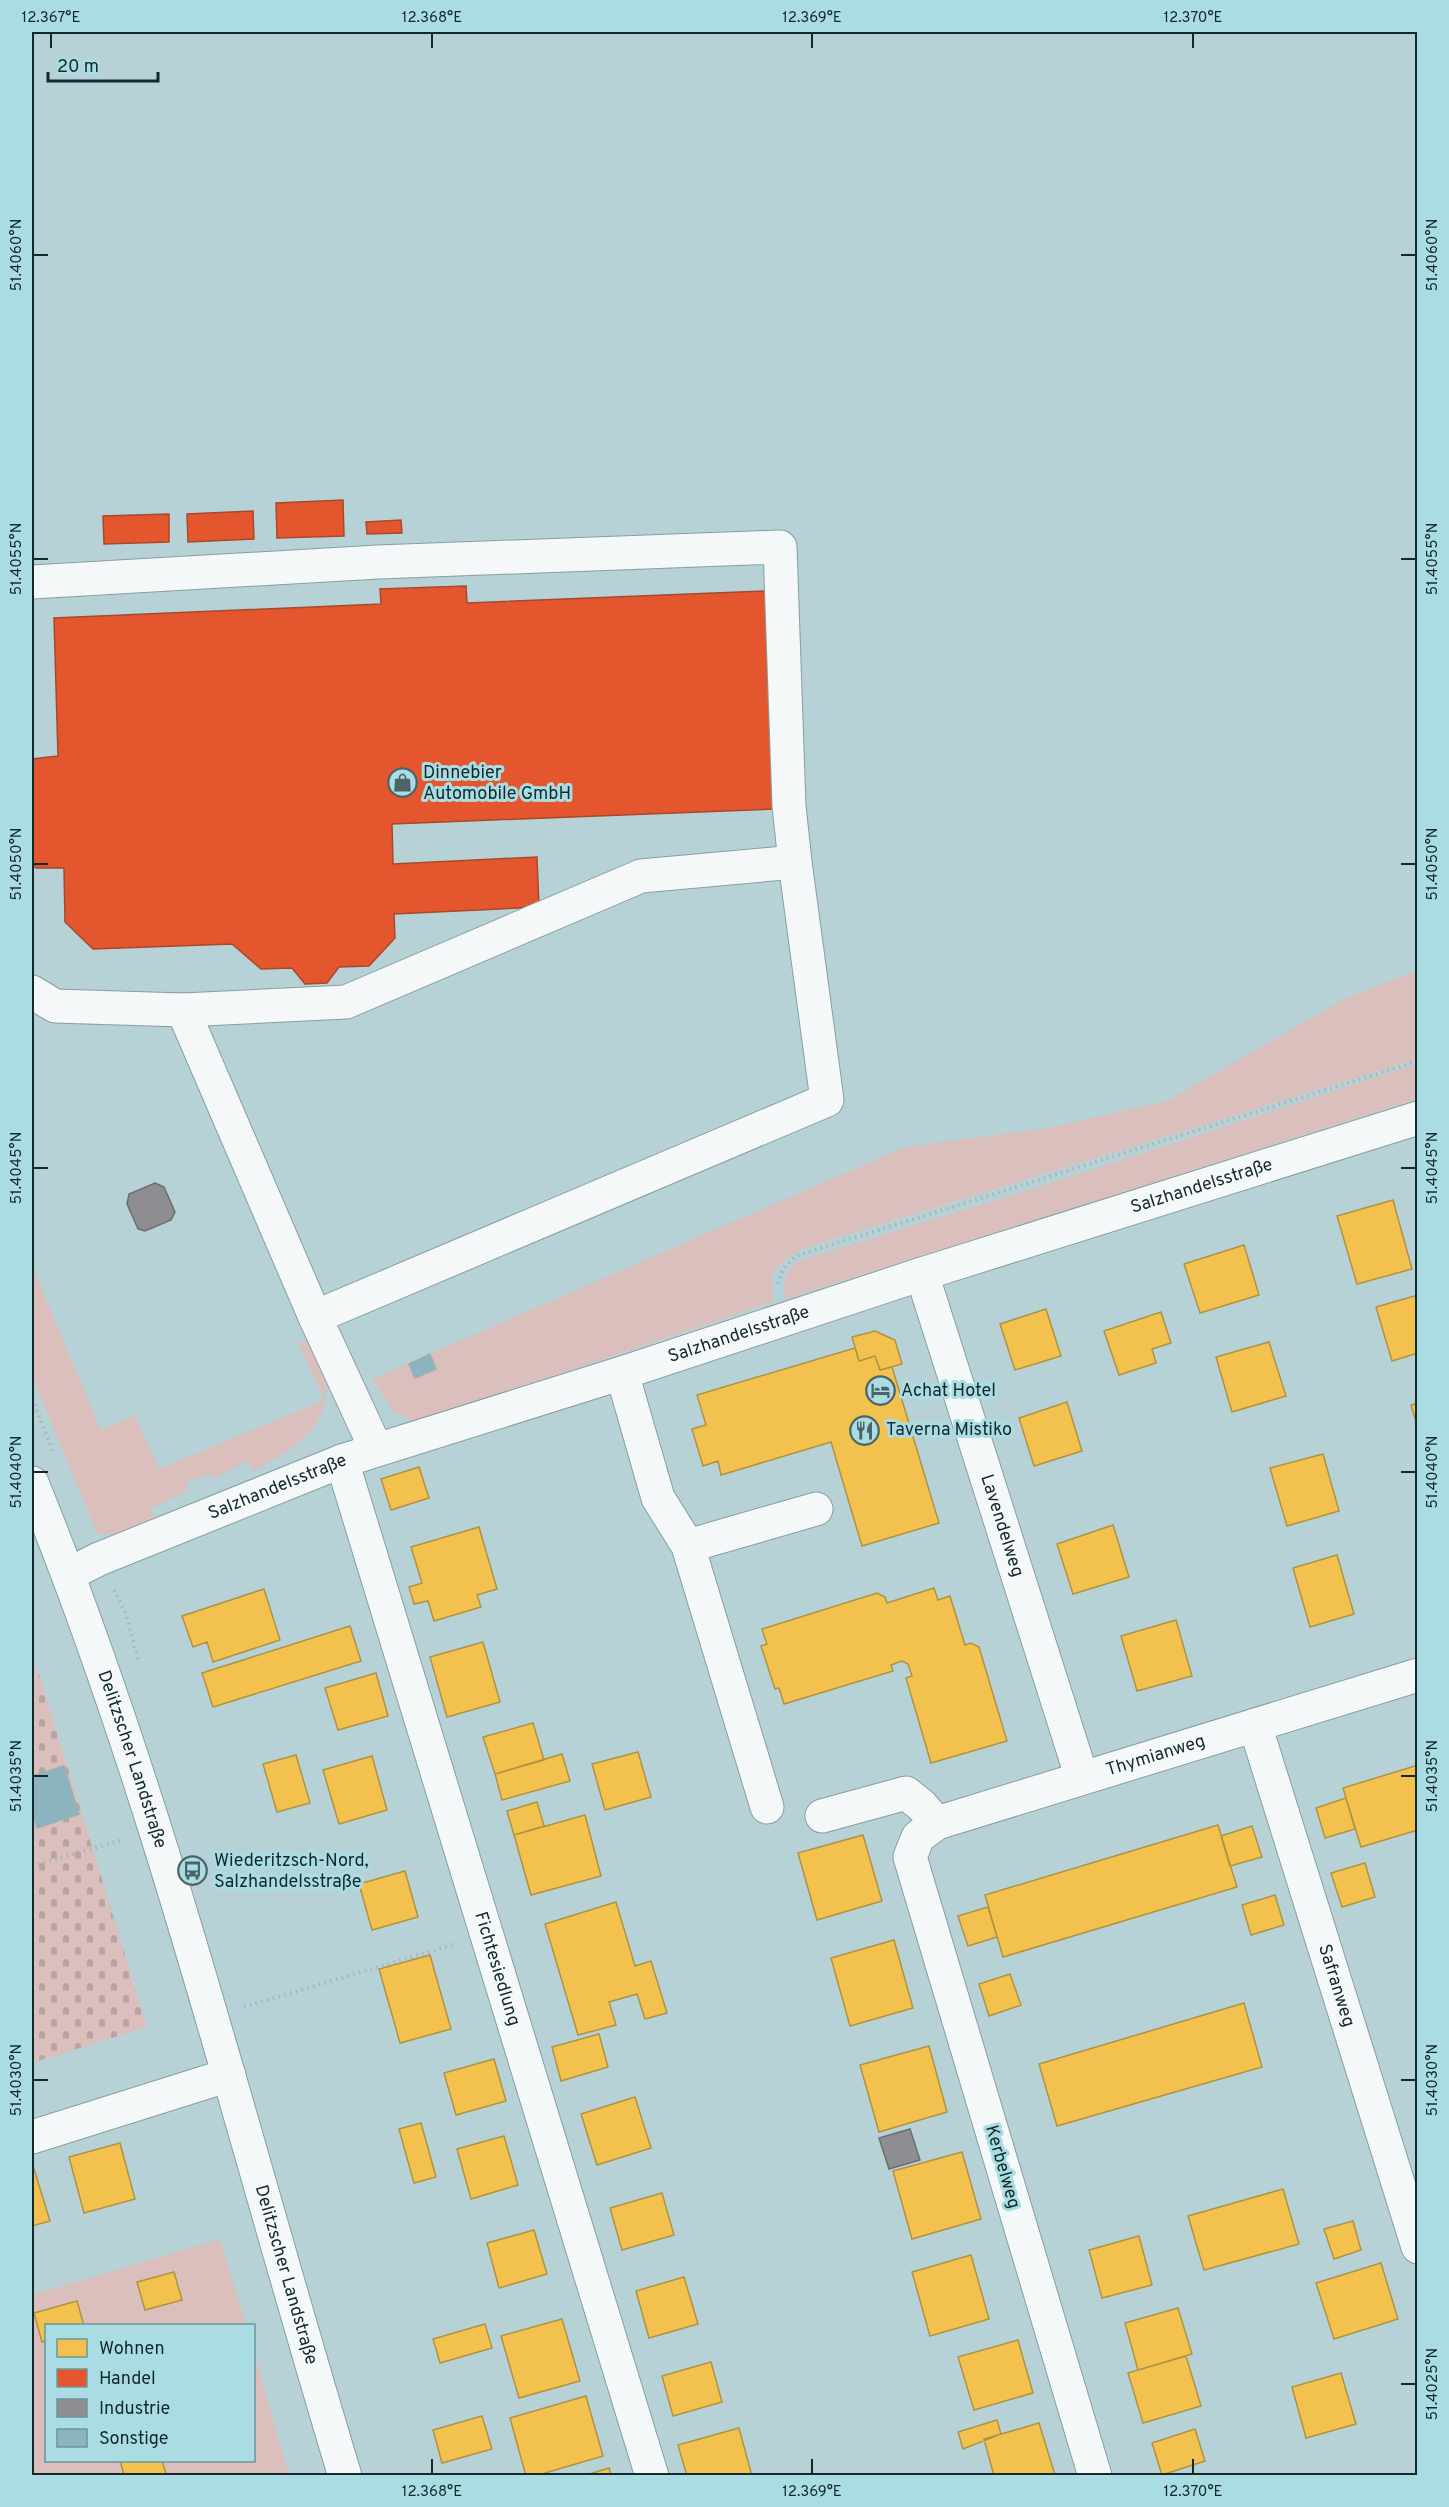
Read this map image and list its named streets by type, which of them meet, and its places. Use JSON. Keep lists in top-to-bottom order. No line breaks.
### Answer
{"streets":{"street":["Salzhandelsstraße","Lavendelweg","Thymianweg","Delitzscher Landstraße","Fichtesiedlung","Safranweg","Kerbelweg"]},"crossings":[["Salzhandelsstraße","Lavendelweg"],["Salzhandelsstraße","Delitzscher Landstraße"],["Salzhandelsstraße","Fichtesiedlung"],["Lavendelweg","Thymianweg"],["Thymianweg","Safranweg"],["Thymianweg","Kerbelweg"]],"places":{"shop":["Dinnebier Automobile GmbH"],"hotel":["Achat Hotel"],"restaurant":["Taverna Mistiko"],"bus stop":["Wiederitzsch-Nord, Salzhandelsstraße"]},"legend":["Wohnen","Handel","Industrie","Sonstige"],"scale_bar":"20 m","coordinates":["12.367°E","12.368°E","12.369°E","12.370°E","51.4060°N","51.4055°N","51.4050°N","51.4045°N","51.4040°N","51.4035°N","51.4030°N","51.4025°N"]}
